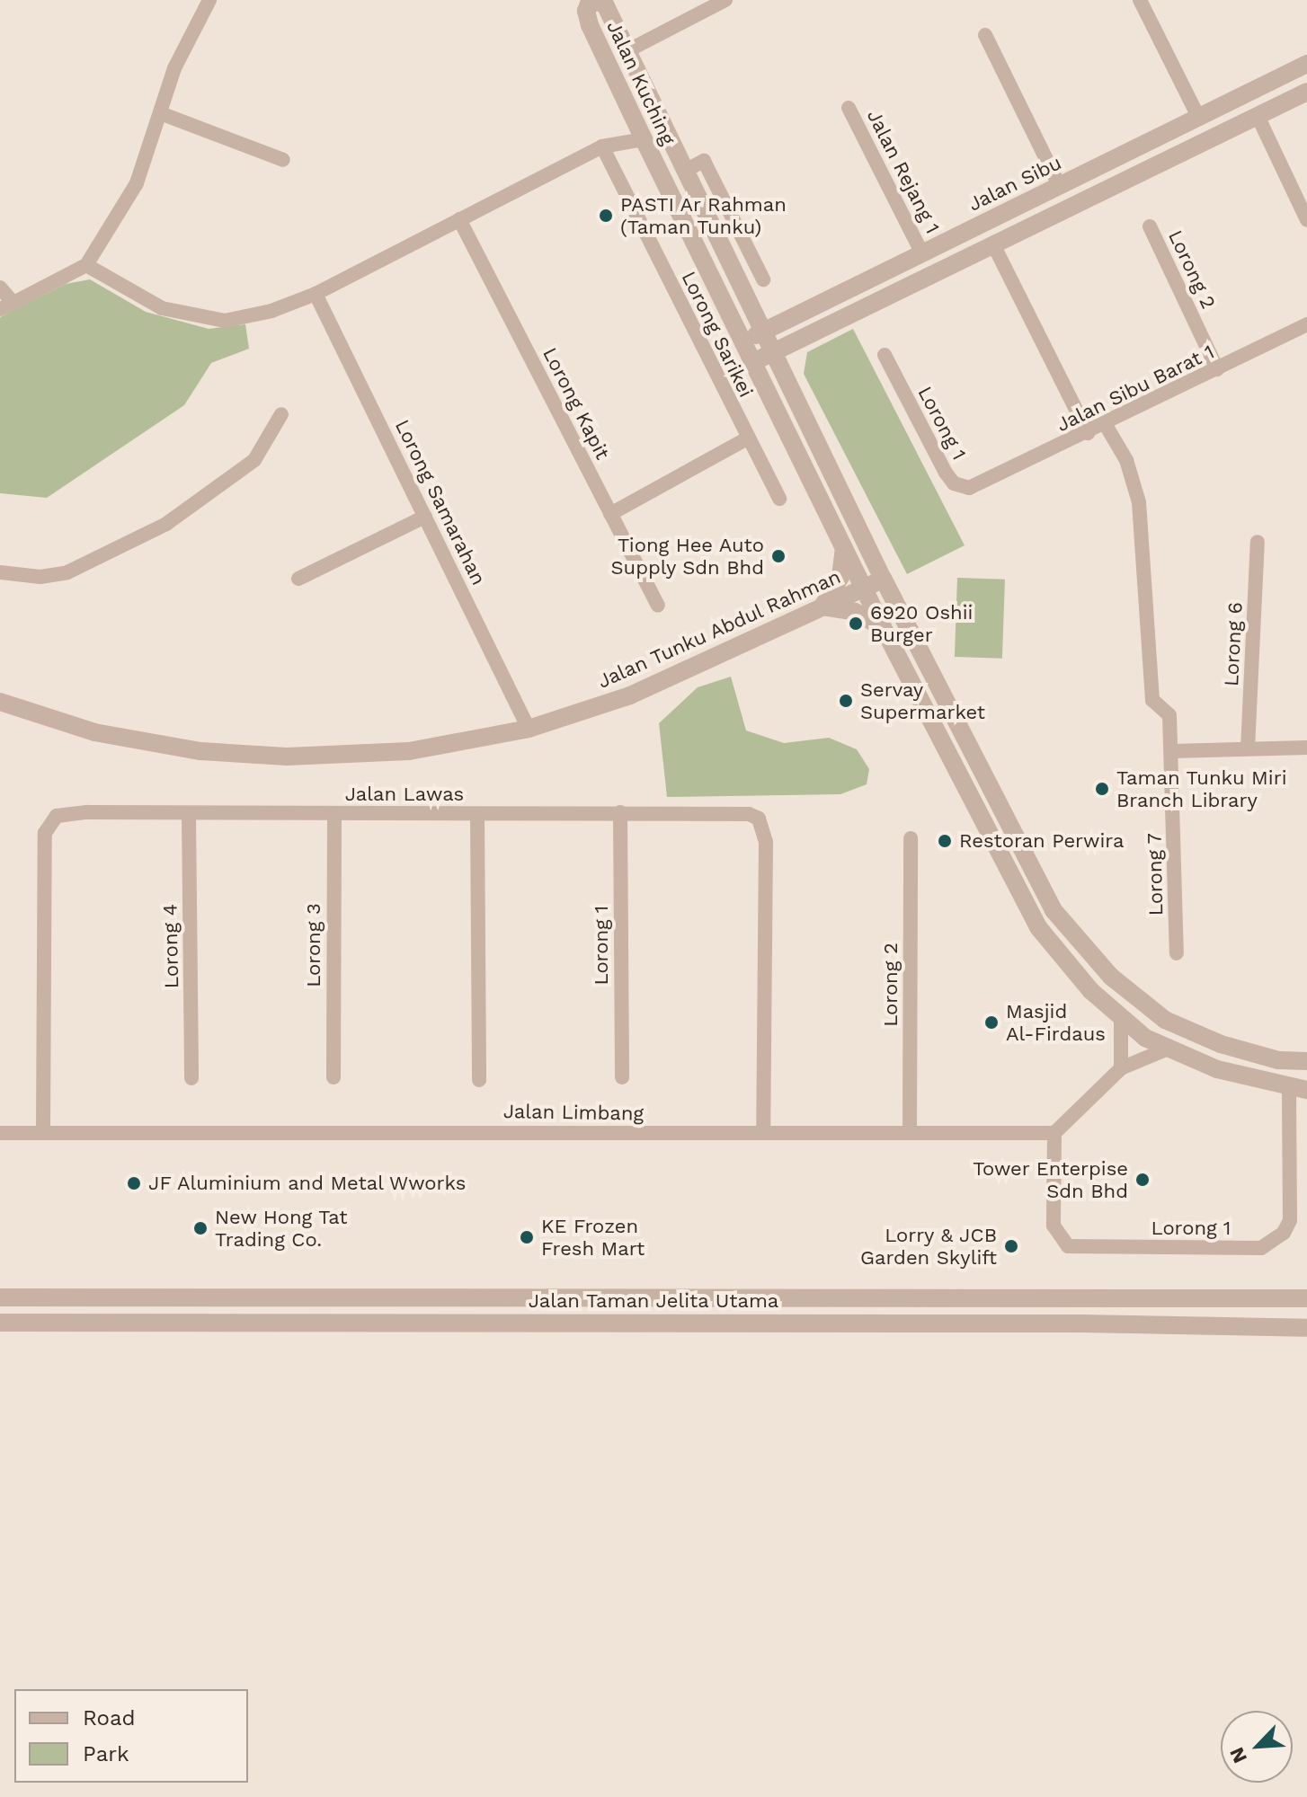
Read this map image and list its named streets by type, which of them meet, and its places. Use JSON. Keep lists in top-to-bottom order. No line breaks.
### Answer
{"streets":{"street":["Jalan Kuching","Jalan Rejang 1","Jalan Sibu","Lorong 2","Lorong Sarikei","Jalan Sibu Barat 1","Lorong Kapit","Lorong 1","Lorong Samarahan","Jalan Tunku Abdul Rahman","Lorong 6","Jalan Lawas","Lorong 7","Lorong 3","Lorong 4","Jalan Limbang","Jalan Taman Jelita Utama"]},"crossings":[["Jalan Kuching","Jalan Sibu"],["Jalan Kuching","Lorong 1"],["Jalan Kuching","Jalan Tunku Abdul Rahman"],["Jalan Kuching","Jalan Limbang"],["Jalan Rejang 1","Jalan Sibu"],["Lorong 2","Jalan Sibu Barat 1"],["Lorong 2","Jalan Limbang"],["Jalan Sibu Barat 1","Lorong 1"],["Jalan Sibu Barat 1","Lorong 7"],["Lorong 1","Jalan Lawas"],["Lorong 1","Jalan Limbang"],["Lorong Samarahan","Jalan Tunku Abdul Rahman"],["Jalan Lawas","Lorong 3"],["Jalan Lawas","Lorong 4"],["Jalan Lawas","Jalan Limbang"]],"places":["PASTI Ar Rahman (Taman Tunku)","Tiong Hee Auto Supply Sdn Bhd","6920 Oshii Burger","Servay Supermarket","Taman Tunku Miri Branch Library","Restoran Perwira","Masjid Al-Firdaus","Tower Enterpise Sdn Bhd","JF Aluminium and Metal Wworks","New Hong Tat Trading Co.","KE Frozen Fresh Mart","Lorry & JCB Garden Skylift"],"legend":["Road","Park"],"north":"bottom left"}
